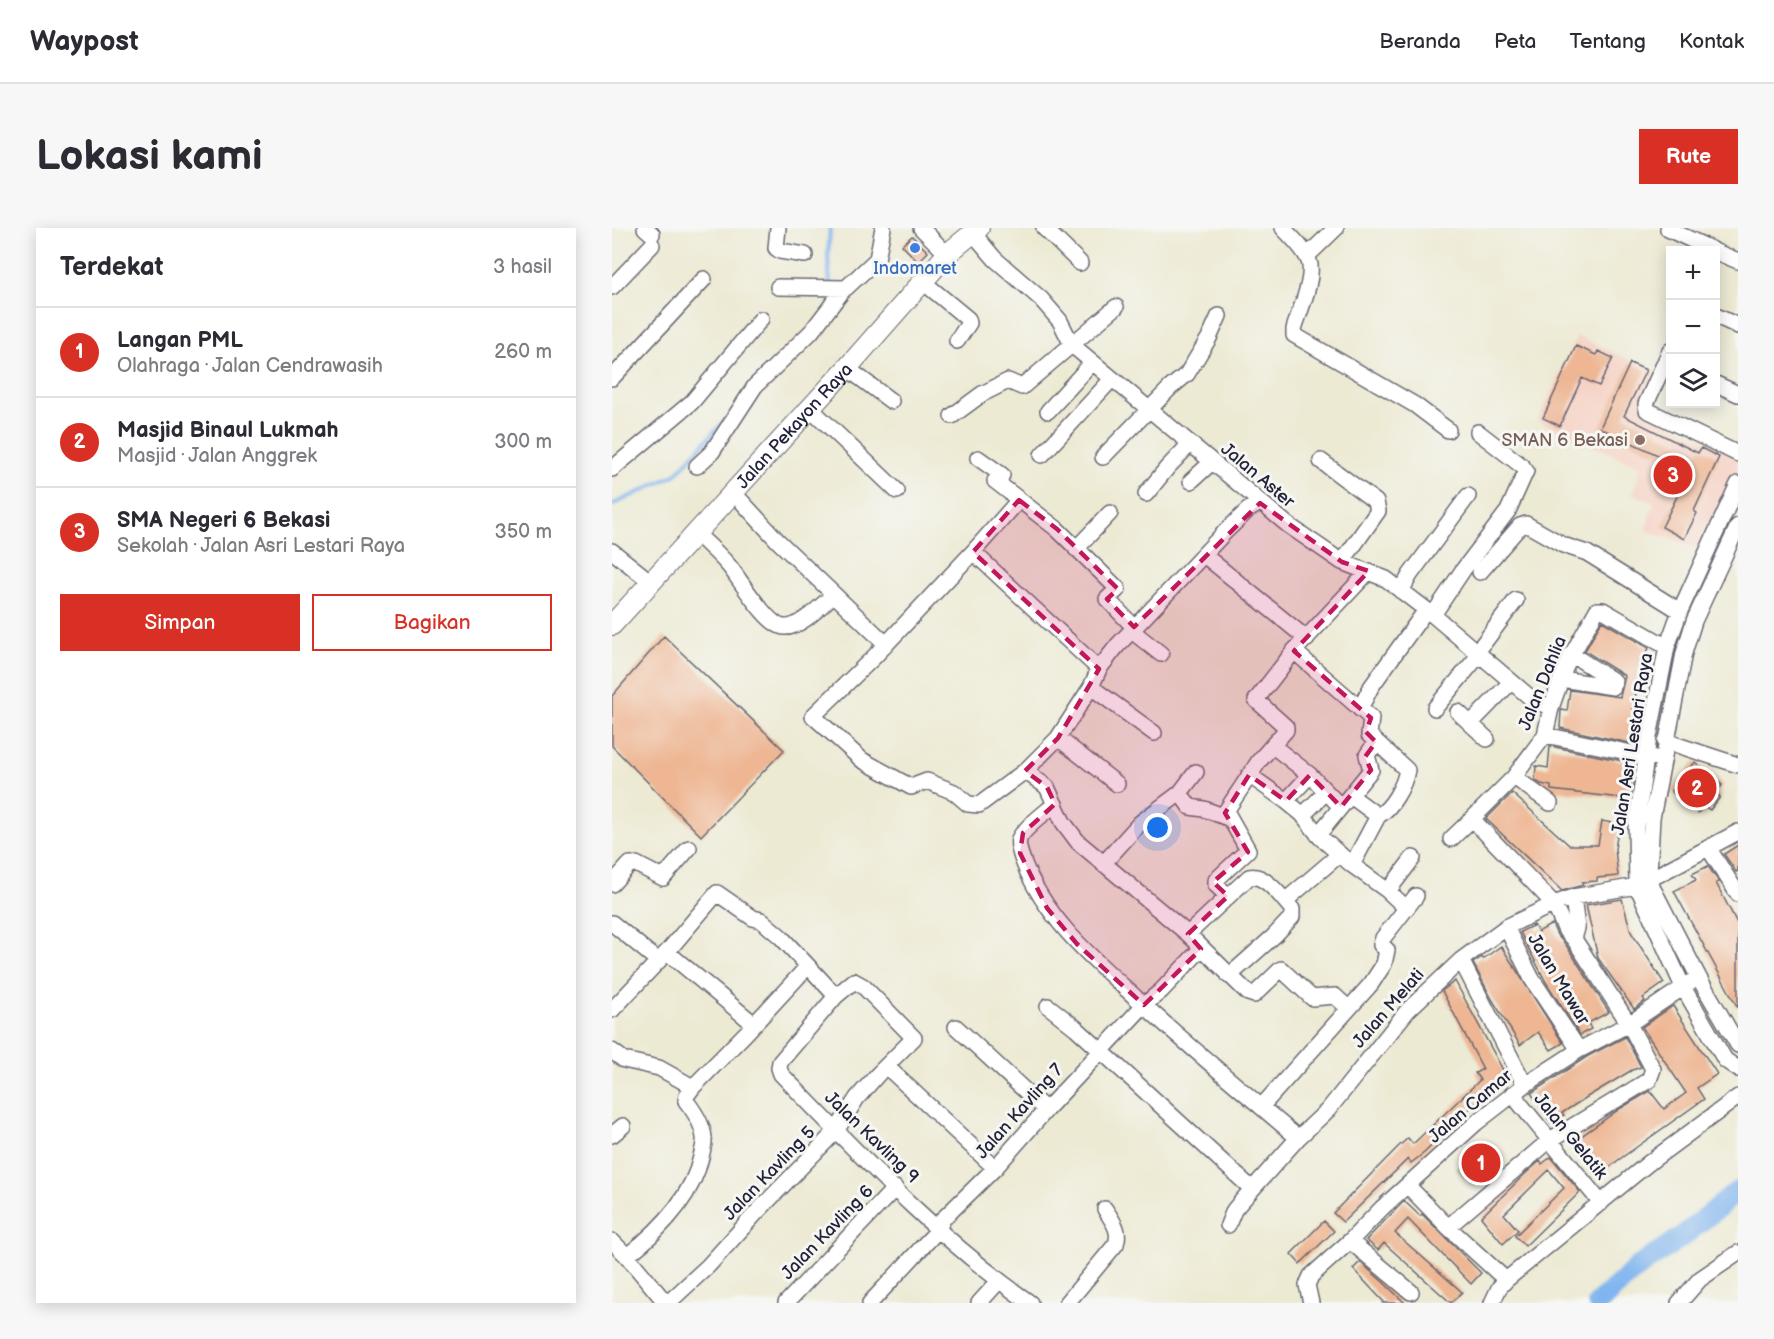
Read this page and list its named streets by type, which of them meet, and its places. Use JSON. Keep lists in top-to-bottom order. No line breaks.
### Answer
{"streets":{"main road":["Jalan Pekayon Raya"],"street":["Jalan Aster","Jalan Dahlia","Jalan Asri Lestari Raya","Jalan Mawar","Jalan Melati","Jalan Camar","Jalan Kavling 7","Jalan Gelatik","Jalan Kavling 9","Jalan Kavling 5","Jalan Kavling 6"]},"crossings":[["Jalan Pekayon Raya","Jalan Aster"],["Jalan Aster","Jalan Dahlia"],["Jalan Dahlia","Jalan Asri Lestari Raya"],["Jalan Asri Lestari Raya","Jalan Melati"],["Jalan Asri Lestari Raya","Jalan Camar"],["Jalan Mawar","Jalan Melati"],["Jalan Mawar","Jalan Camar"],["Jalan Camar","Jalan Gelatik"],["Jalan Kavling 7","Jalan Kavling 9"],["Jalan Kavling 9","Jalan Kavling 5"],["Jalan Kavling 9","Jalan Kavling 6"]],"places":["Indomaret","SMAN 6 Bekasi"],"page":{"header":"Waypost","nav":["Beranda","Peta","Tentang","Kontak"],"buttons":["Rute",["Simpan","Bagikan"]],"title":"Lokasi kami","heading":["Terdekat","3 hasil"],"map_buttons":["+","−"],"list":[{"mark":"1","name":"Langan PML","note":"Olahraga · Jalan Cendrawasih","value":"260 m"},{"mark":"2","name":"Masjid Binaul Lukmah","note":"Masjid · Jalan Anggrek","value":"300 m"},{"mark":"3","name":"SMA Negeri 6 Bekasi","note":"Sekolah · Jalan Asri Lestari Raya","value":"350 m"}],"pins":["3","2","1"]}}
